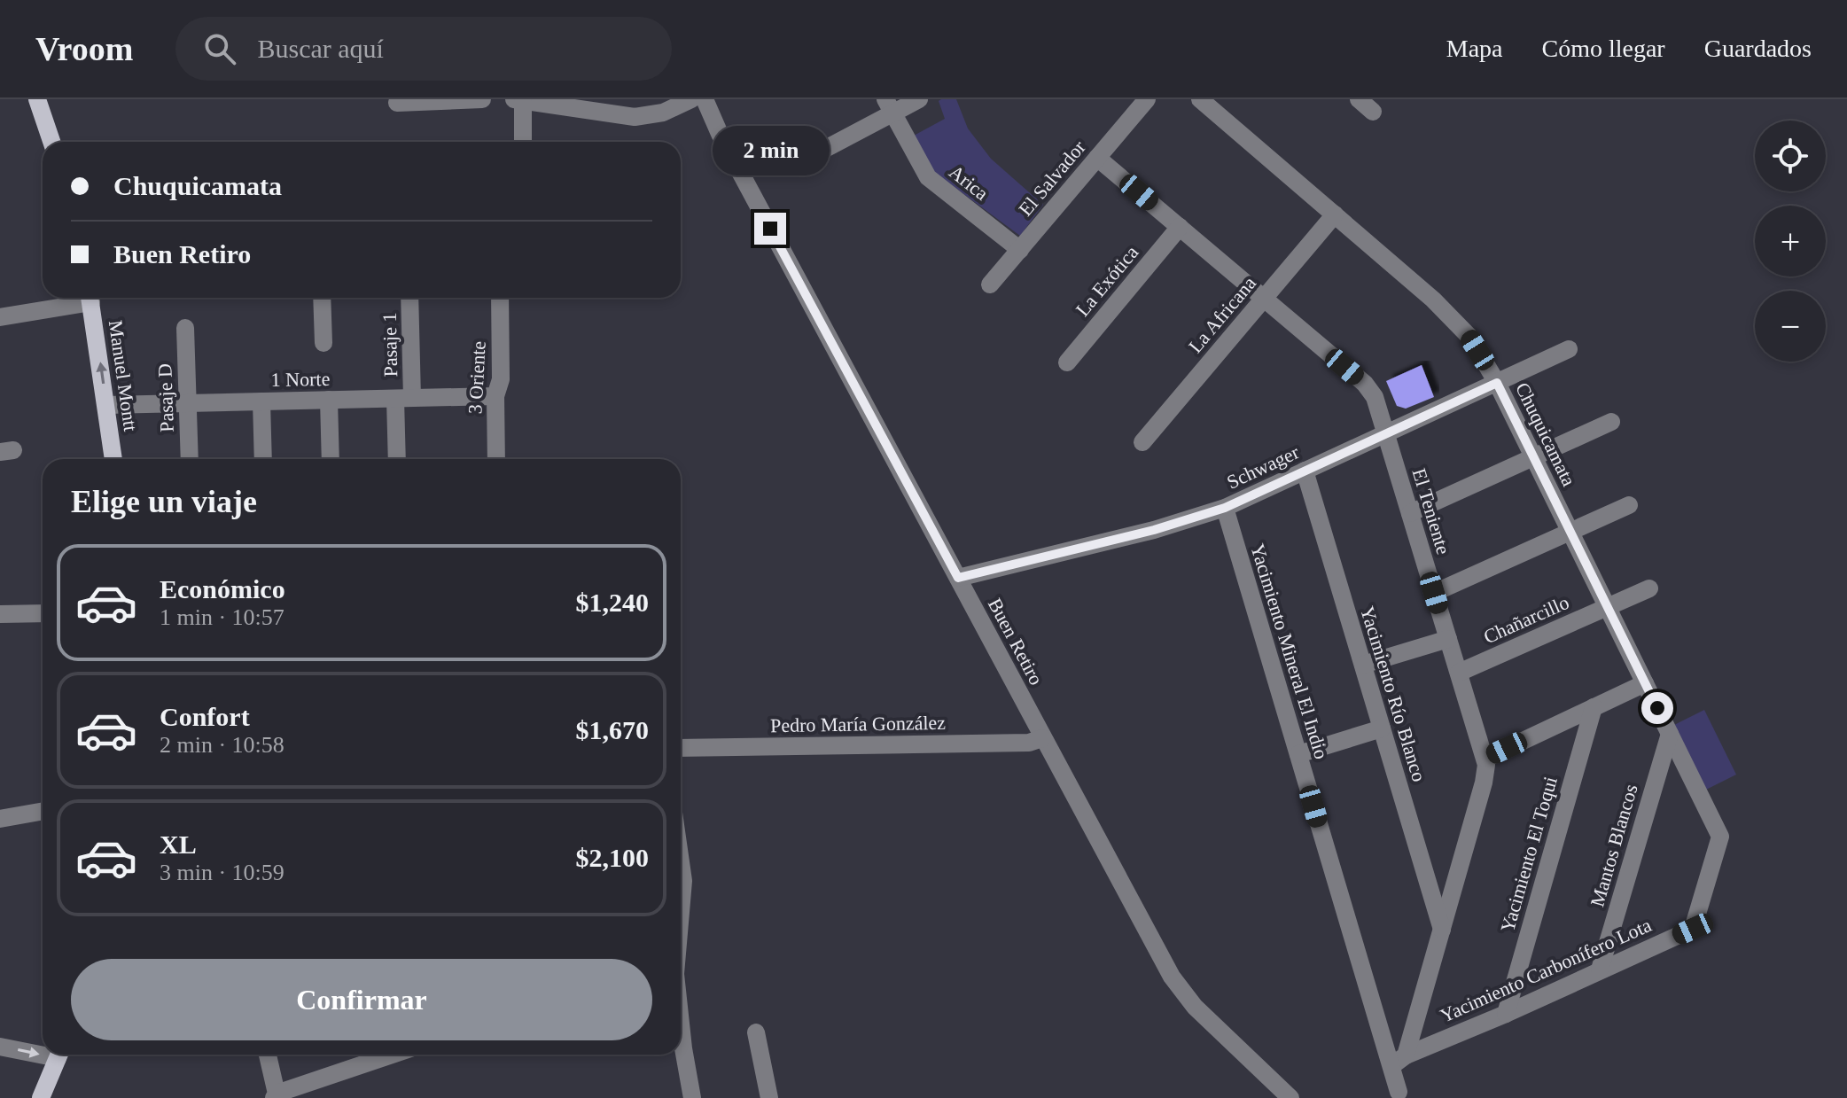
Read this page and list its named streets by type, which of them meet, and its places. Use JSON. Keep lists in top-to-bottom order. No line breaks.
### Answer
{"streets":{"main road":["Manuel Montt"],"street":["El Salvador","Arica","La Exótica","La Africana","Pasaje 1","3 Oriente","1 Norte","Pasaje D","Chuquicamata","Schwager","El Teniente","Chañarcillo","Buen Retiro","Yacimiento Mineral El Indio","Yacimiento Río Blanco","Pedro María González","Mantos Blancos","Yacimiento El Toqui","Yacimiento Carbonífero Lota"]},"crossings":[["El Salvador","Arica"],["El Salvador","El Teniente"],["La Exótica","El Teniente"],["La Africana","Chuquicamata"],["La Africana","El Teniente"],["Pasaje 1","1 Norte"],["Manuel Montt","1 Norte"],["3 Oriente","1 Norte"],["1 Norte","Pasaje D"],["Chuquicamata","Schwager"],["Chuquicamata","Chañarcillo"],["Chuquicamata","Mantos Blancos"],["Chuquicamata","Yacimiento Carbonífero Lota"],["Schwager","El Teniente"],["Schwager","Buen Retiro"],["Schwager","Yacimiento Mineral El Indio"],["Schwager","Yacimiento Río Blanco"],["El Teniente","Chañarcillo"],["El Teniente","Yacimiento Mineral El Indio"],["El Teniente","Yacimiento Río Blanco"],["El Teniente","Yacimiento Carbonífero Lota"],["Buen Retiro","Pedro María González"],["Yacimiento Mineral El Indio","Yacimiento Carbonífero Lota"],["Mantos Blancos","Yacimiento Carbonífero Lota"],["Yacimiento El Toqui","Yacimiento Carbonífero Lota"]],"one_way":["Manuel Montt"],"page":{"header":"Vroom","search":"Buscar aquí","nav":["Mapa","Cómo llegar","Guardados"],"map_buttons":["+","−"],"bubble":"2 min","banner":["Chuquicamata","Buen Retiro"],"heading":"Elige un viaje","list":[{"name":"Económico","note":"1 min · 10:57","value":"$1,240"},{"name":"Confort","note":"2 min · 10:58","value":"$1,670"},{"name":"XL","note":"3 min · 10:59","value":"$2,100"}],"buttons":"Confirmar"}}
